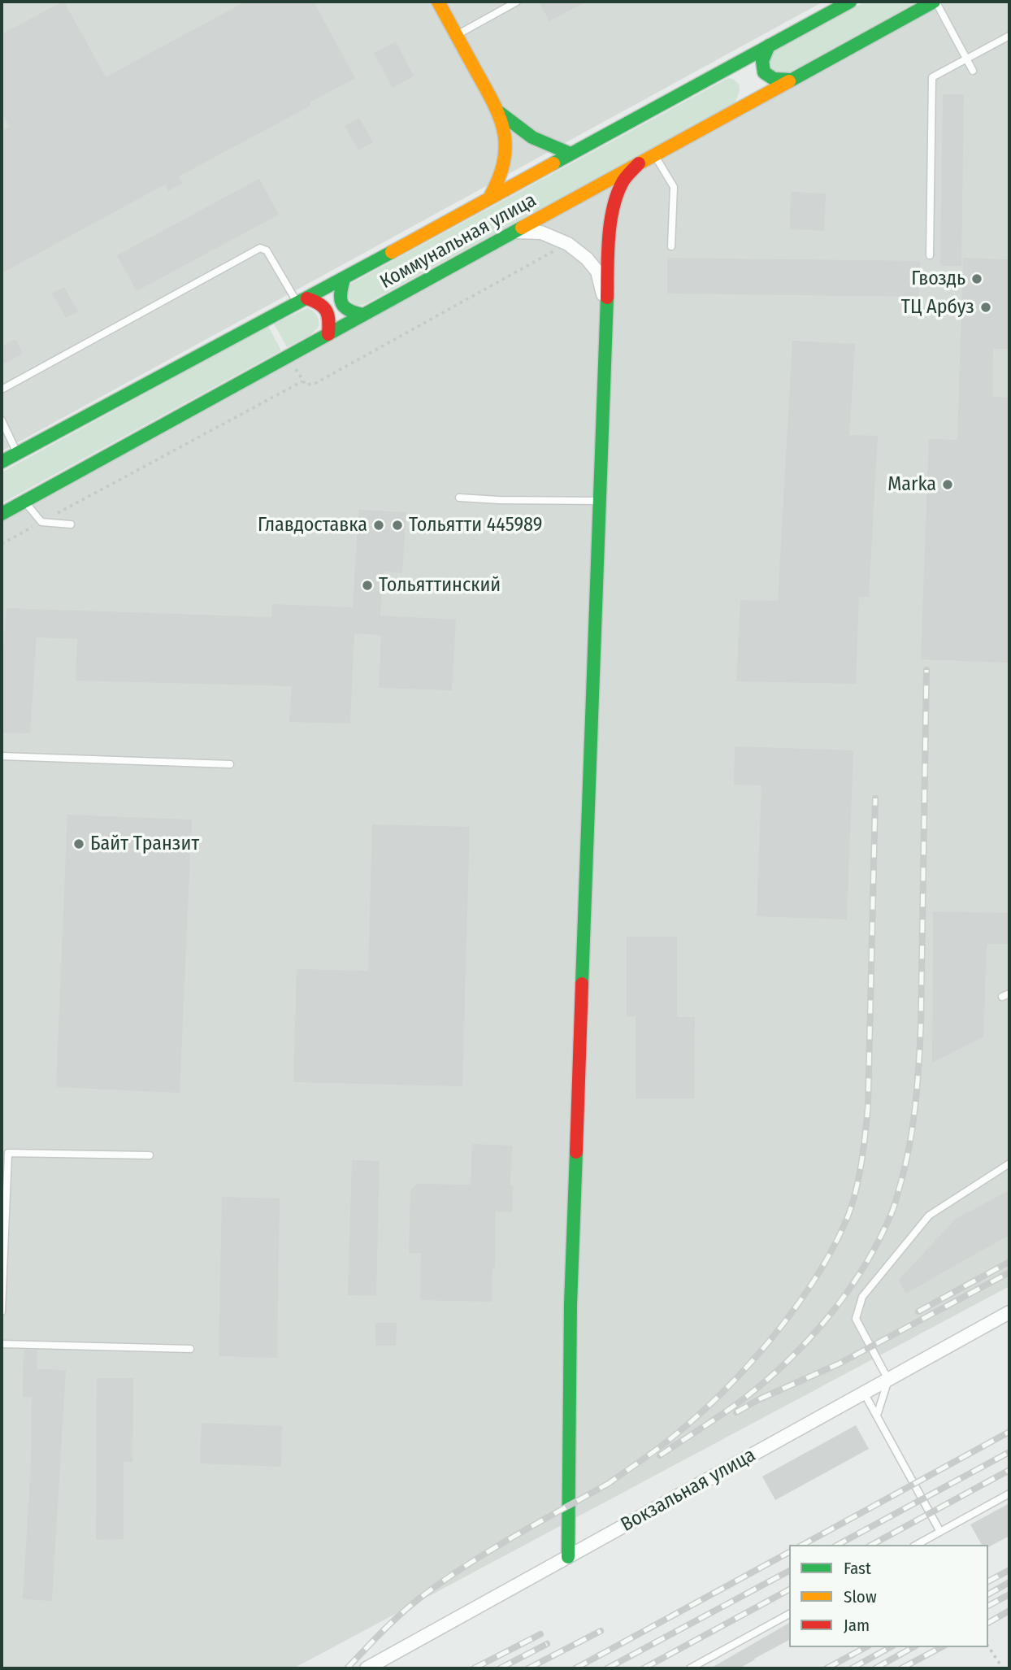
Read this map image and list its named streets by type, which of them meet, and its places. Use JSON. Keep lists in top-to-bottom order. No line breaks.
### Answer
{"streets":{"main road":["Коммунальная улица"],"street":["Вокзальная улица"]},"places":["Гвоздь","ТЦ Арбуз","Marka","Главдоставка","Тольятти 445989","Тольяттинский","Байт Транзит"],"legend":["Fast","Slow","Jam"]}
